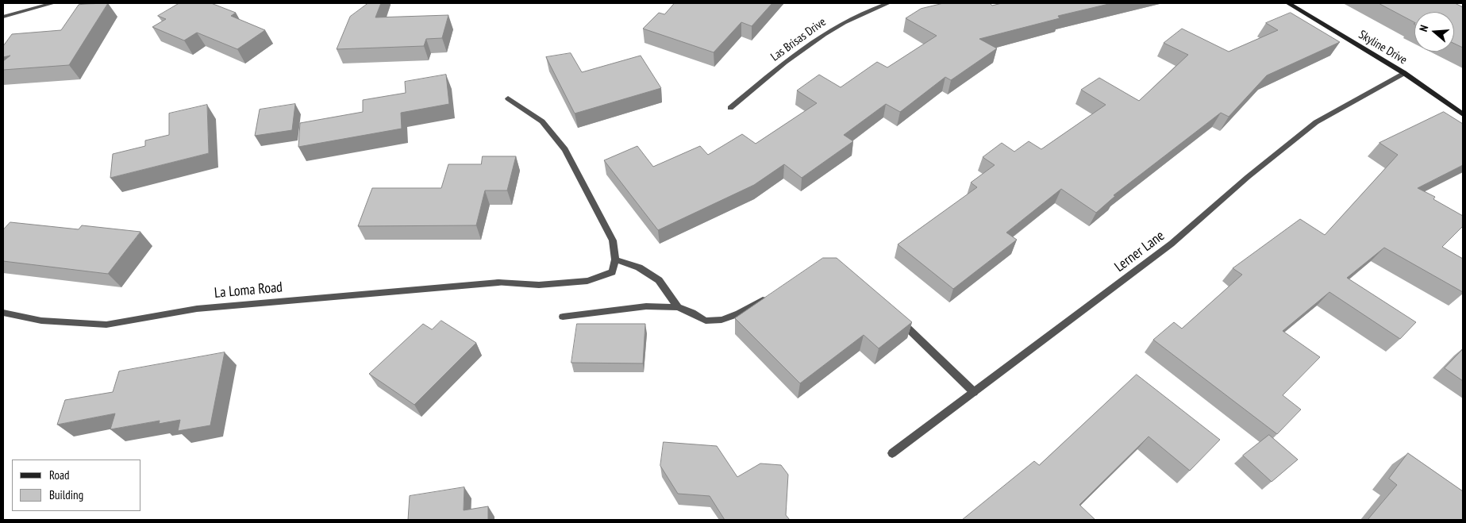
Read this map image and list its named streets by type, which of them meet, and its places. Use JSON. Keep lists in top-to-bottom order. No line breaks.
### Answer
{"streets":{"street":["Las Brisas Drive","Skyline Drive","Lerner Lane","La Loma Road"]},"crossings":[["Skyline Drive","Lerner Lane"]],"legend":["Road","Building"],"north":"left"}
